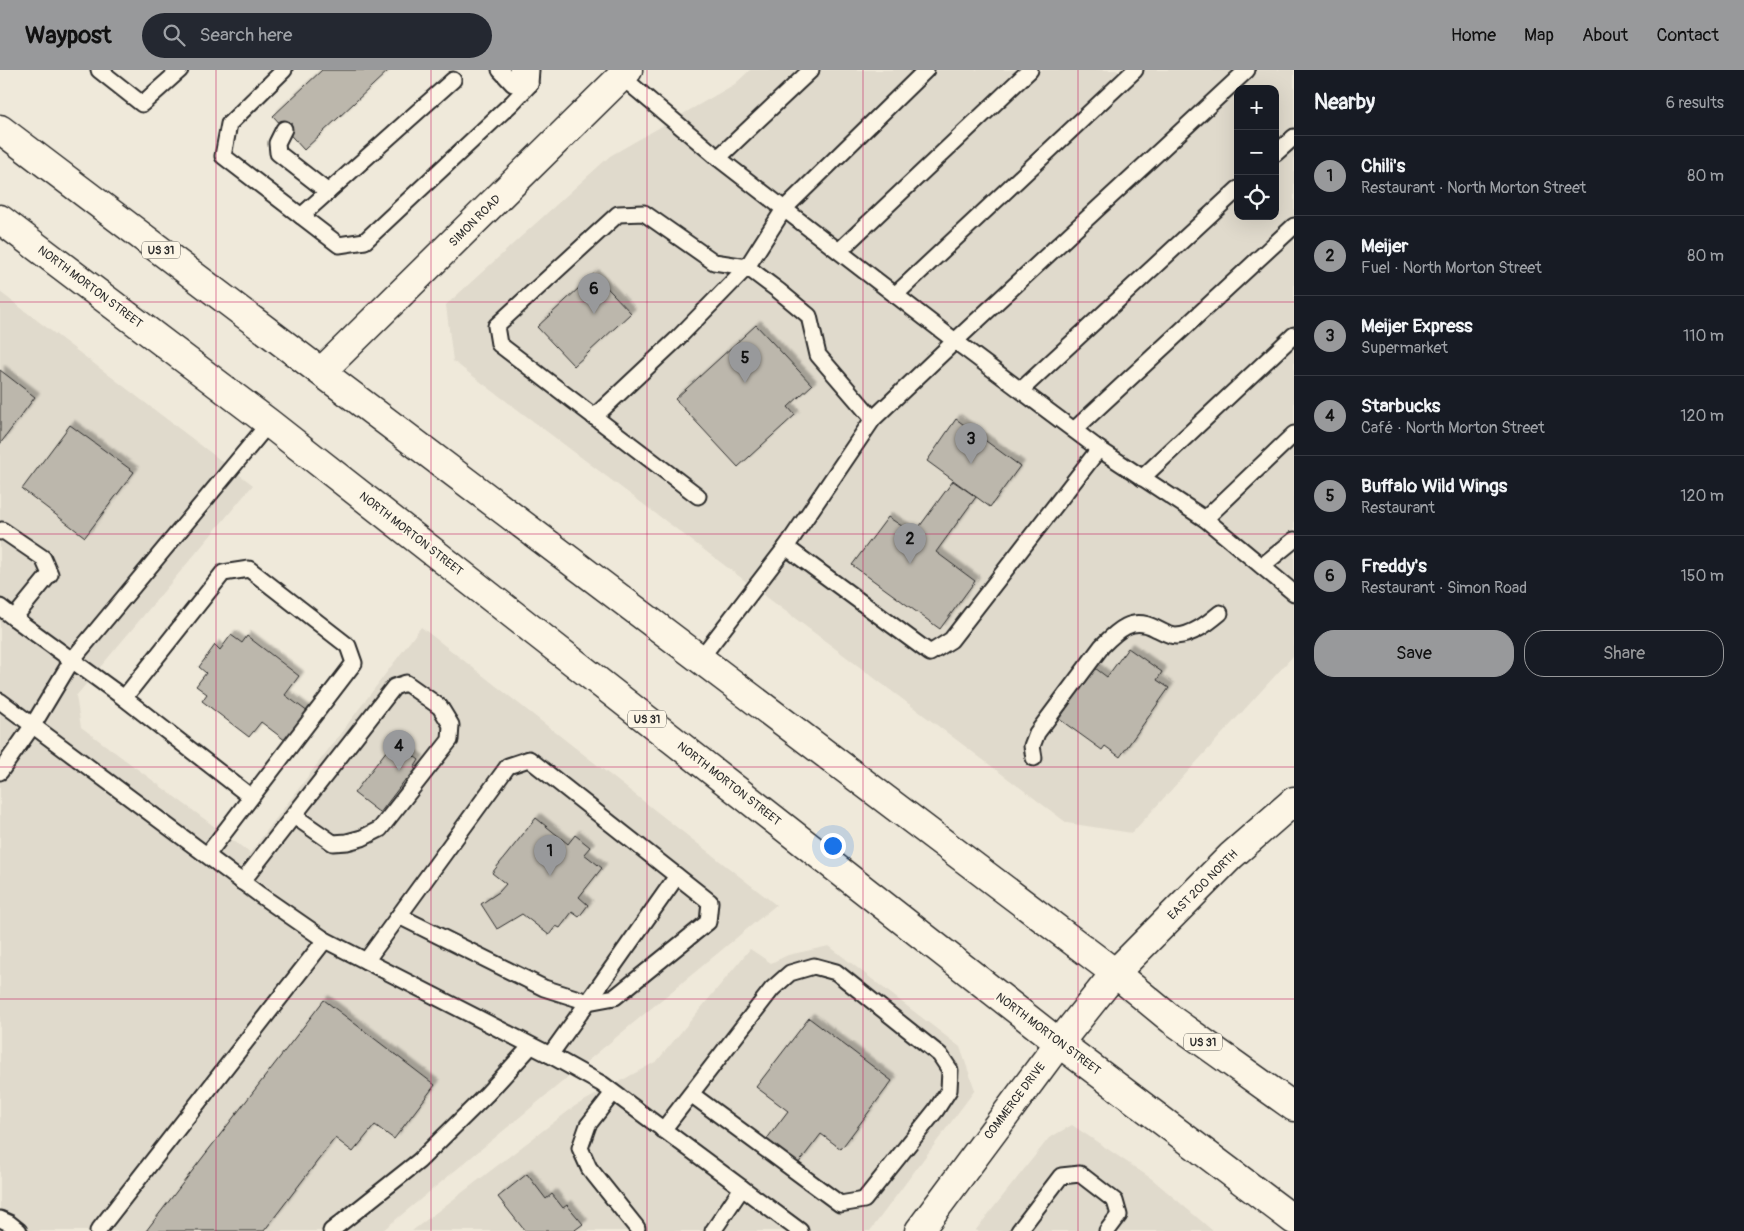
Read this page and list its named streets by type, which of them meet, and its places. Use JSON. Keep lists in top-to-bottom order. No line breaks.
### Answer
{"streets":{"main road":["SIMON ROAD","US 31","NORTH MORTON STREET","EAST 200 NORTH","COMMERCE DRIVE"]},"crossings":[["SIMON ROAD","US 31"],["US 31","EAST 200 NORTH"],["US 31","COMMERCE DRIVE"],["NORTH MORTON STREET","COMMERCE DRIVE"],["EAST 200 NORTH","COMMERCE DRIVE"]],"page":{"header":"Waypost","search":"Search here","nav":["Home","Map","About","Contact"],"heading":["Nearby","6 results"],"map_buttons":["+","−"],"list":[{"mark":"1","name":"Chili's","note":"Restaurant · North Morton Street","value":"80 m"},{"mark":"2","name":"Meijer","note":"Fuel · North Morton Street","value":"80 m"},{"mark":"3","name":"Meijer Express","note":"Supermarket","value":"110 m"},{"mark":"4","name":"Starbucks","note":"Café · North Morton Street","value":"120 m"},{"mark":"5","name":"Buffalo Wild Wings","note":"Restaurant","value":"120 m"},{"mark":"6","name":"Freddy's","note":"Restaurant · Simon Road","value":"150 m"}],"pins":["6","5","3","2","4","1"],"buttons":["Save","Share"]}}
